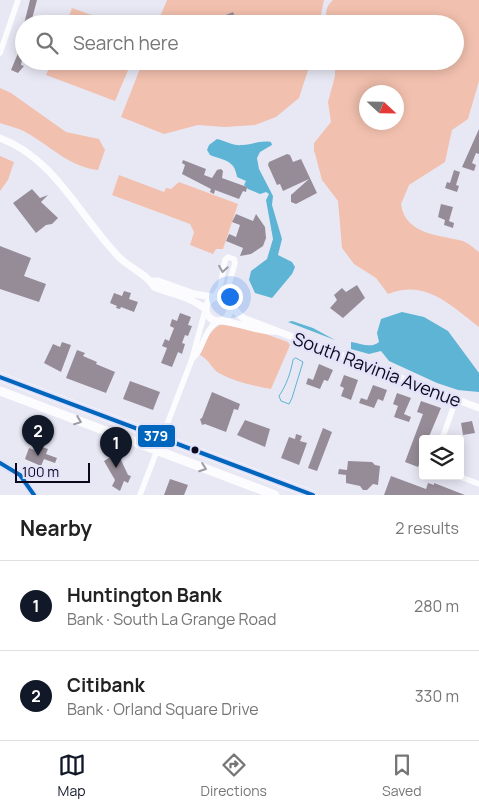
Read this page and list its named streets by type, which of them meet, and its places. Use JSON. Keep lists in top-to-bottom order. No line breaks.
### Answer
{"streets":{"street":["South Ravinia Avenue"]},"lines":["transit line 379"],"scale_bar":"100 m","north":"right","page":{"search":"Search here","pins":["2","1"],"scale":"100 m","heading":["Nearby","2 results"],"list":[{"mark":"1","name":"Huntington Bank","note":"Bank · South La Grange Road","value":"280 m"},{"mark":"2","name":"Citibank","note":"Bank · Orland Square Drive","value":"330 m"}],"nav":["Map","Directions","Saved"]}}
